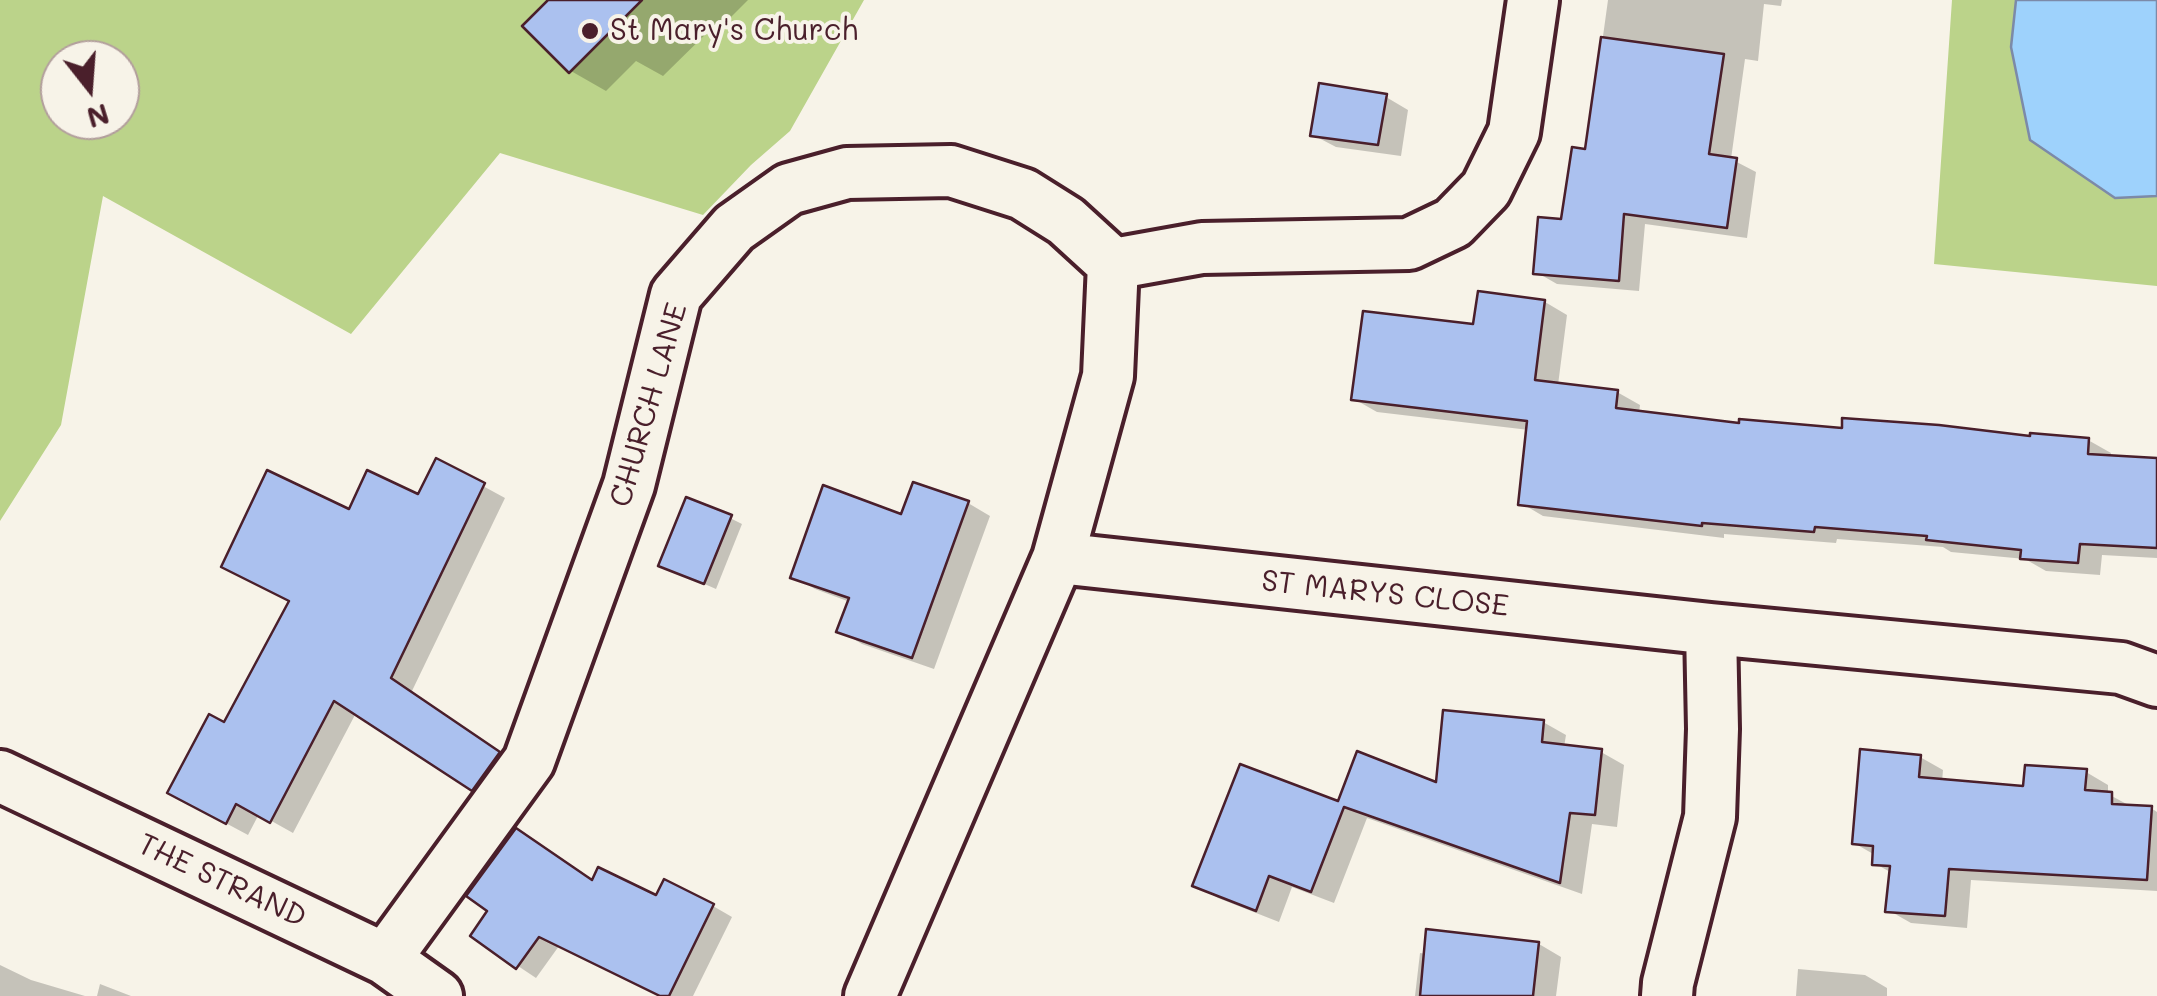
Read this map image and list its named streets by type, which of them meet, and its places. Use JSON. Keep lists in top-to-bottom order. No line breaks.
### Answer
{"streets":{"street":["CHURCH LANE","ST MARYS CLOSE","THE STRAND"]},"crossings":[["CHURCH LANE","THE STRAND"]],"places":["St Mary's Church"],"north":"bottom"}
